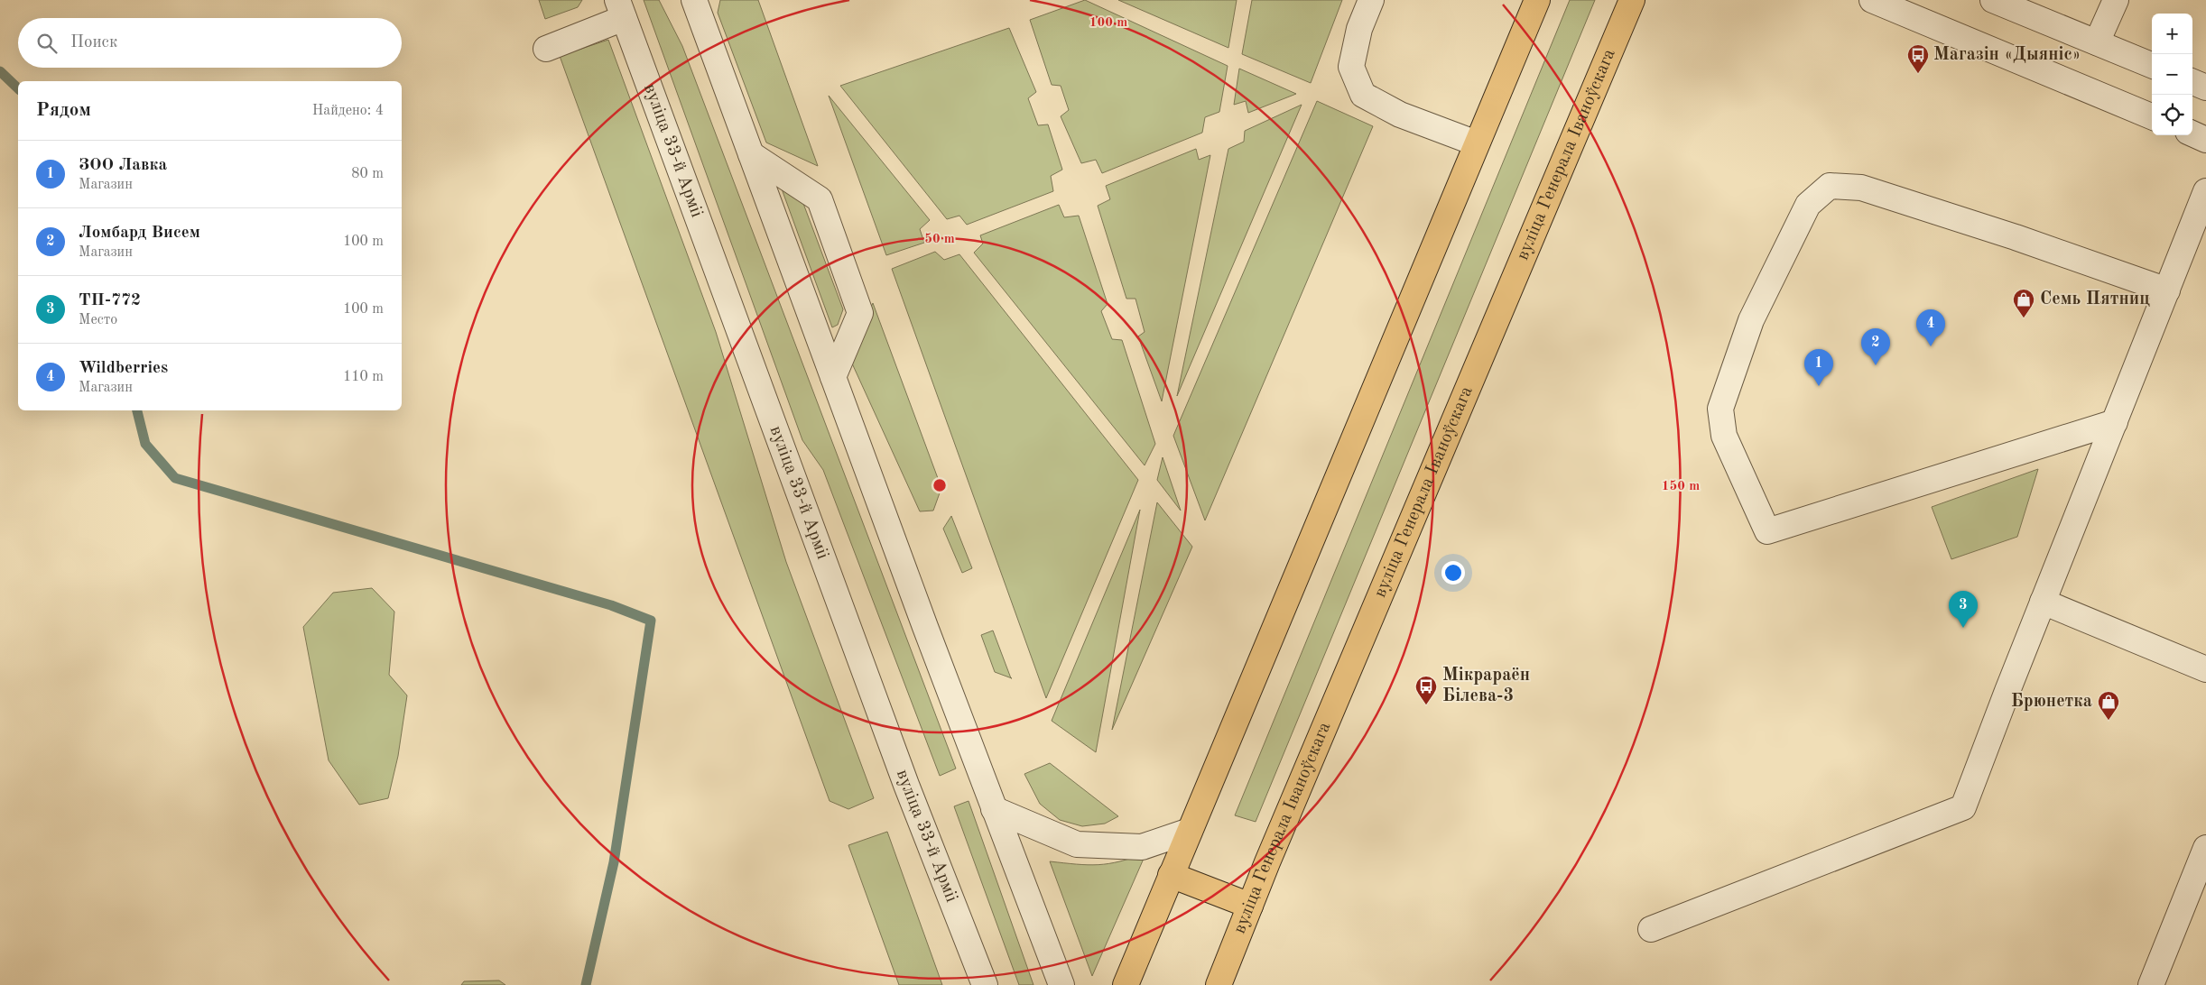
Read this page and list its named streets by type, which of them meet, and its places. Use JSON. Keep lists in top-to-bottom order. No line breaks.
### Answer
{"streets":{"main road":["вуліца Генерала Іваноўскага"],"street":["вуліца 33-й Арміі"]},"places":{"bus stop":["Магазін «Дыяніс»","Мікрараён Білева-3"],"shop":["Семь Пятниц","Брюнетка"]},"page":{"map_buttons":["+","−"],"search":"Поиск","heading":["Рядом","Найдено: 4"],"list":[{"mark":"1","name":"ЗОО Лавка","note":"Магазин","value":"80 m"},{"mark":"2","name":"Ломбард Висем","note":"Магазин","value":"100 m"},{"mark":"3","name":"ТП-772","note":"Место","value":"100 m"},{"mark":"4","name":"Wildberries","note":"Магазин","value":"110 m"}],"pins":["4","2","1","3"]},"rings":["100 m","50 m","150 m"]}
